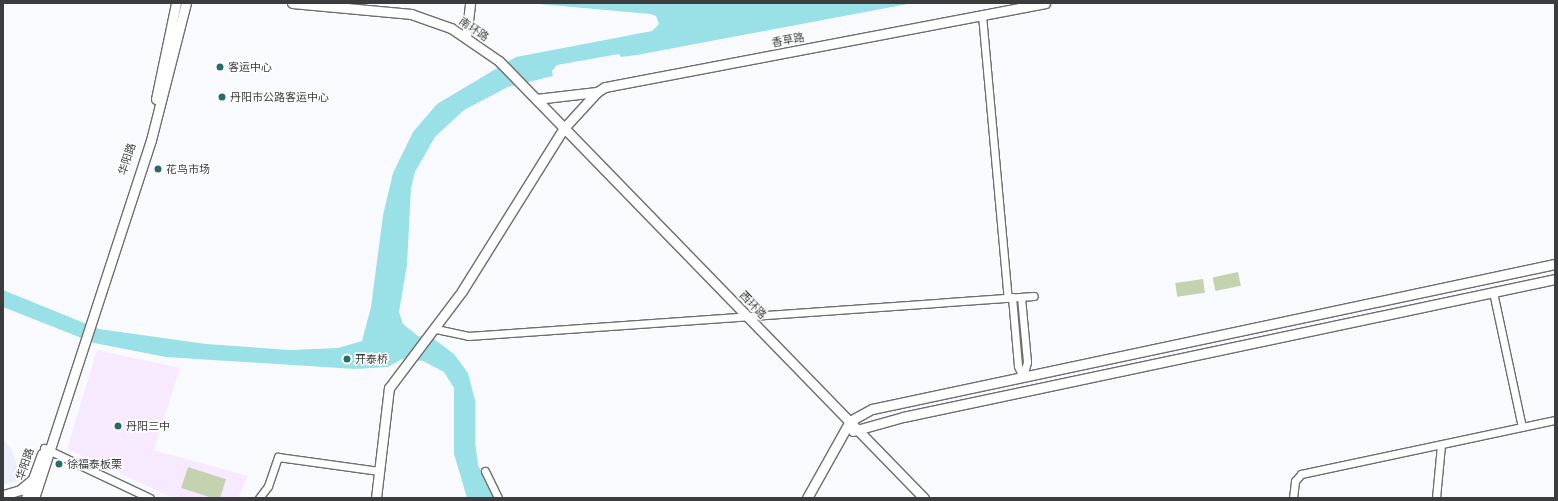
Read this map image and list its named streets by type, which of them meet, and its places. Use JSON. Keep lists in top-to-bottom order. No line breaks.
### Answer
{"streets":{"main road":["南环路","香草路","华阳路","西环路"]},"crossings":[["南环路","香草路"]],"places":["客运中心","丹阳市公路客运中心","花鸟市场","开泰桥","丹阳三中","徐福泰板栗"]}
